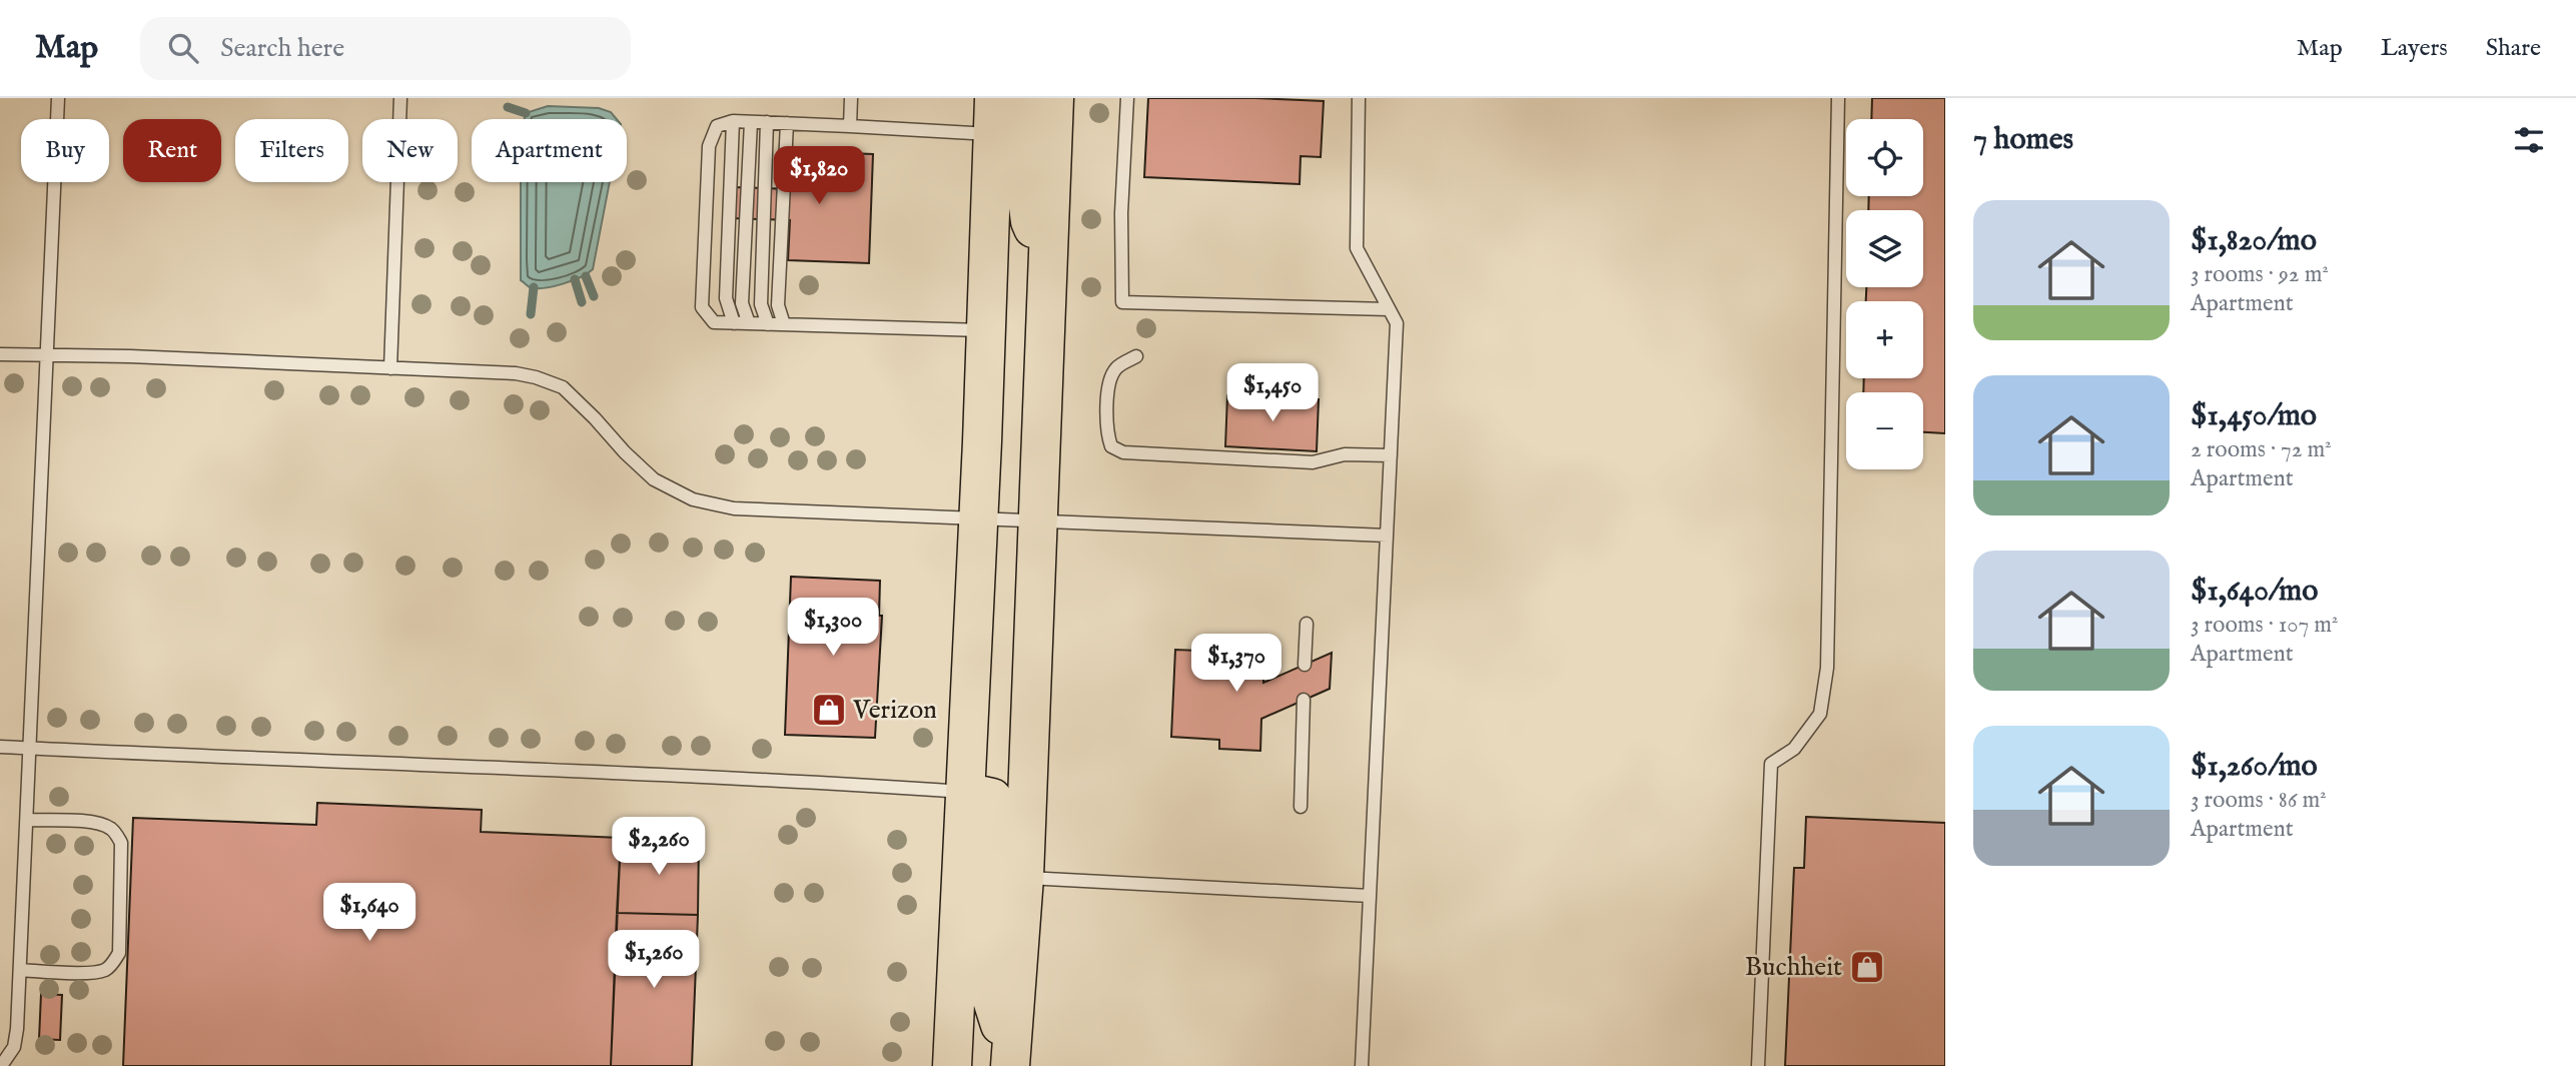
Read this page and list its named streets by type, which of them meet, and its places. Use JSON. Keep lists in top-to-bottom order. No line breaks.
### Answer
{"places":{"shop":["Verizon","Buchheit"]},"page":{"header":"Map","search":"Search here","nav":["Map","Layers","Share"],"heading":"7 homes","map_buttons":["+","−"],"chip":["Buy","Rent","Filters","New","Apartment"],"price":["$1,820","$1,450","$1,300","$1,370","$2,260","$1,640","$1,260"],"list":[{"name":"$1,820/mo","note":"3 rooms · 92 m² · Apartment"},{"name":"$1,450/mo","note":"2 rooms · 72 m² · Apartment"},{"name":"$1,640/mo","note":"3 rooms · 107 m² · Apartment"},{"name":"$1,260/mo","note":"3 rooms · 86 m² · Apartment"}]}}
